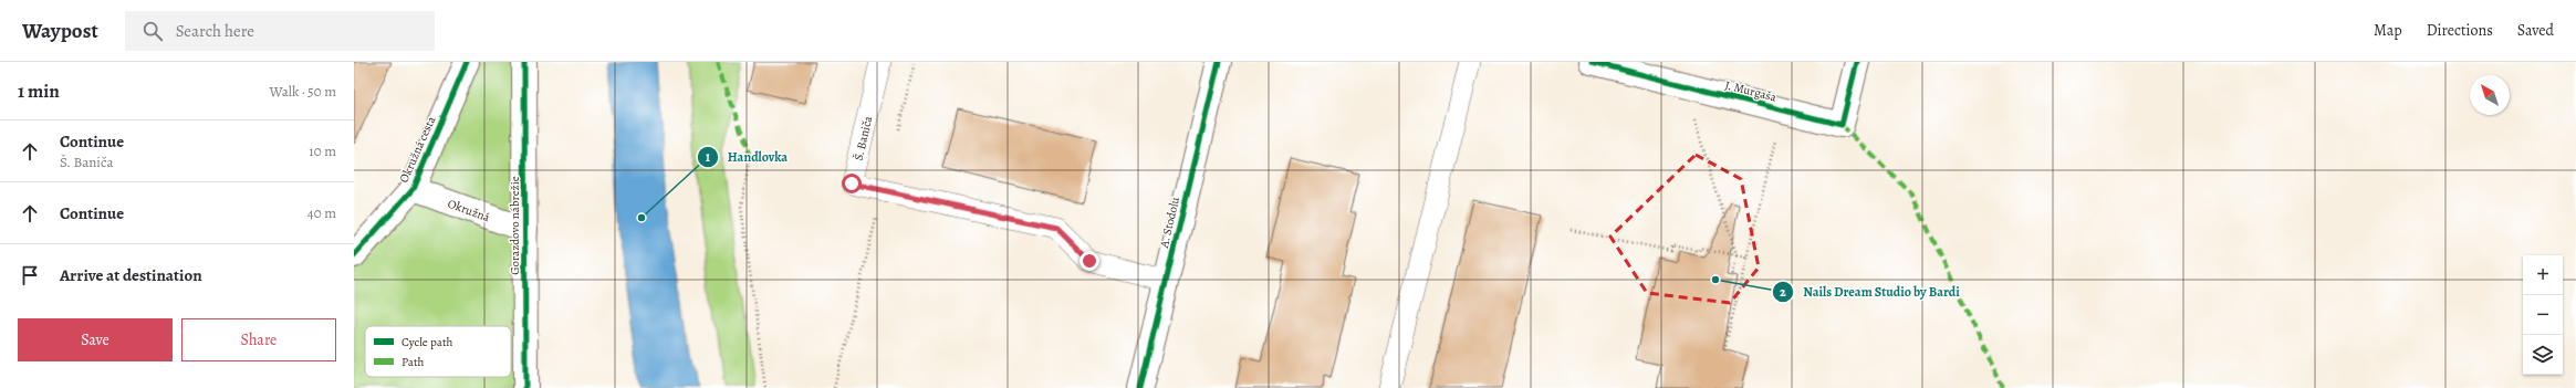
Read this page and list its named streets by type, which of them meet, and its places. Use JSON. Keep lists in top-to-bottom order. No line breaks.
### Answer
{"streets":{"street":["J. Murgaša","Okružná cesta","Okružná","A. Stodolu","Gorazdovo nábrežie"],"lane":["Š. Baniča"]},"crossings":[["Okružná cesta","Okružná"],["Okružná","Gorazdovo nábrežie"]],"places":["Handlovka","Nails Dream Studio by Bardi"],"legend":["Cycle path","Path"],"north":"top left","page":{"header":"Waypost","search":"Search here","nav":["Map","Directions","Saved"],"heading":["1 min","Walk · 50 m"],"list":[["Continue","Š. Baniča","10 m"],["Continue","40 m"],"Arrive at destination"],"map_buttons":["+","−"],"buttons":["Save","Share"]}}
